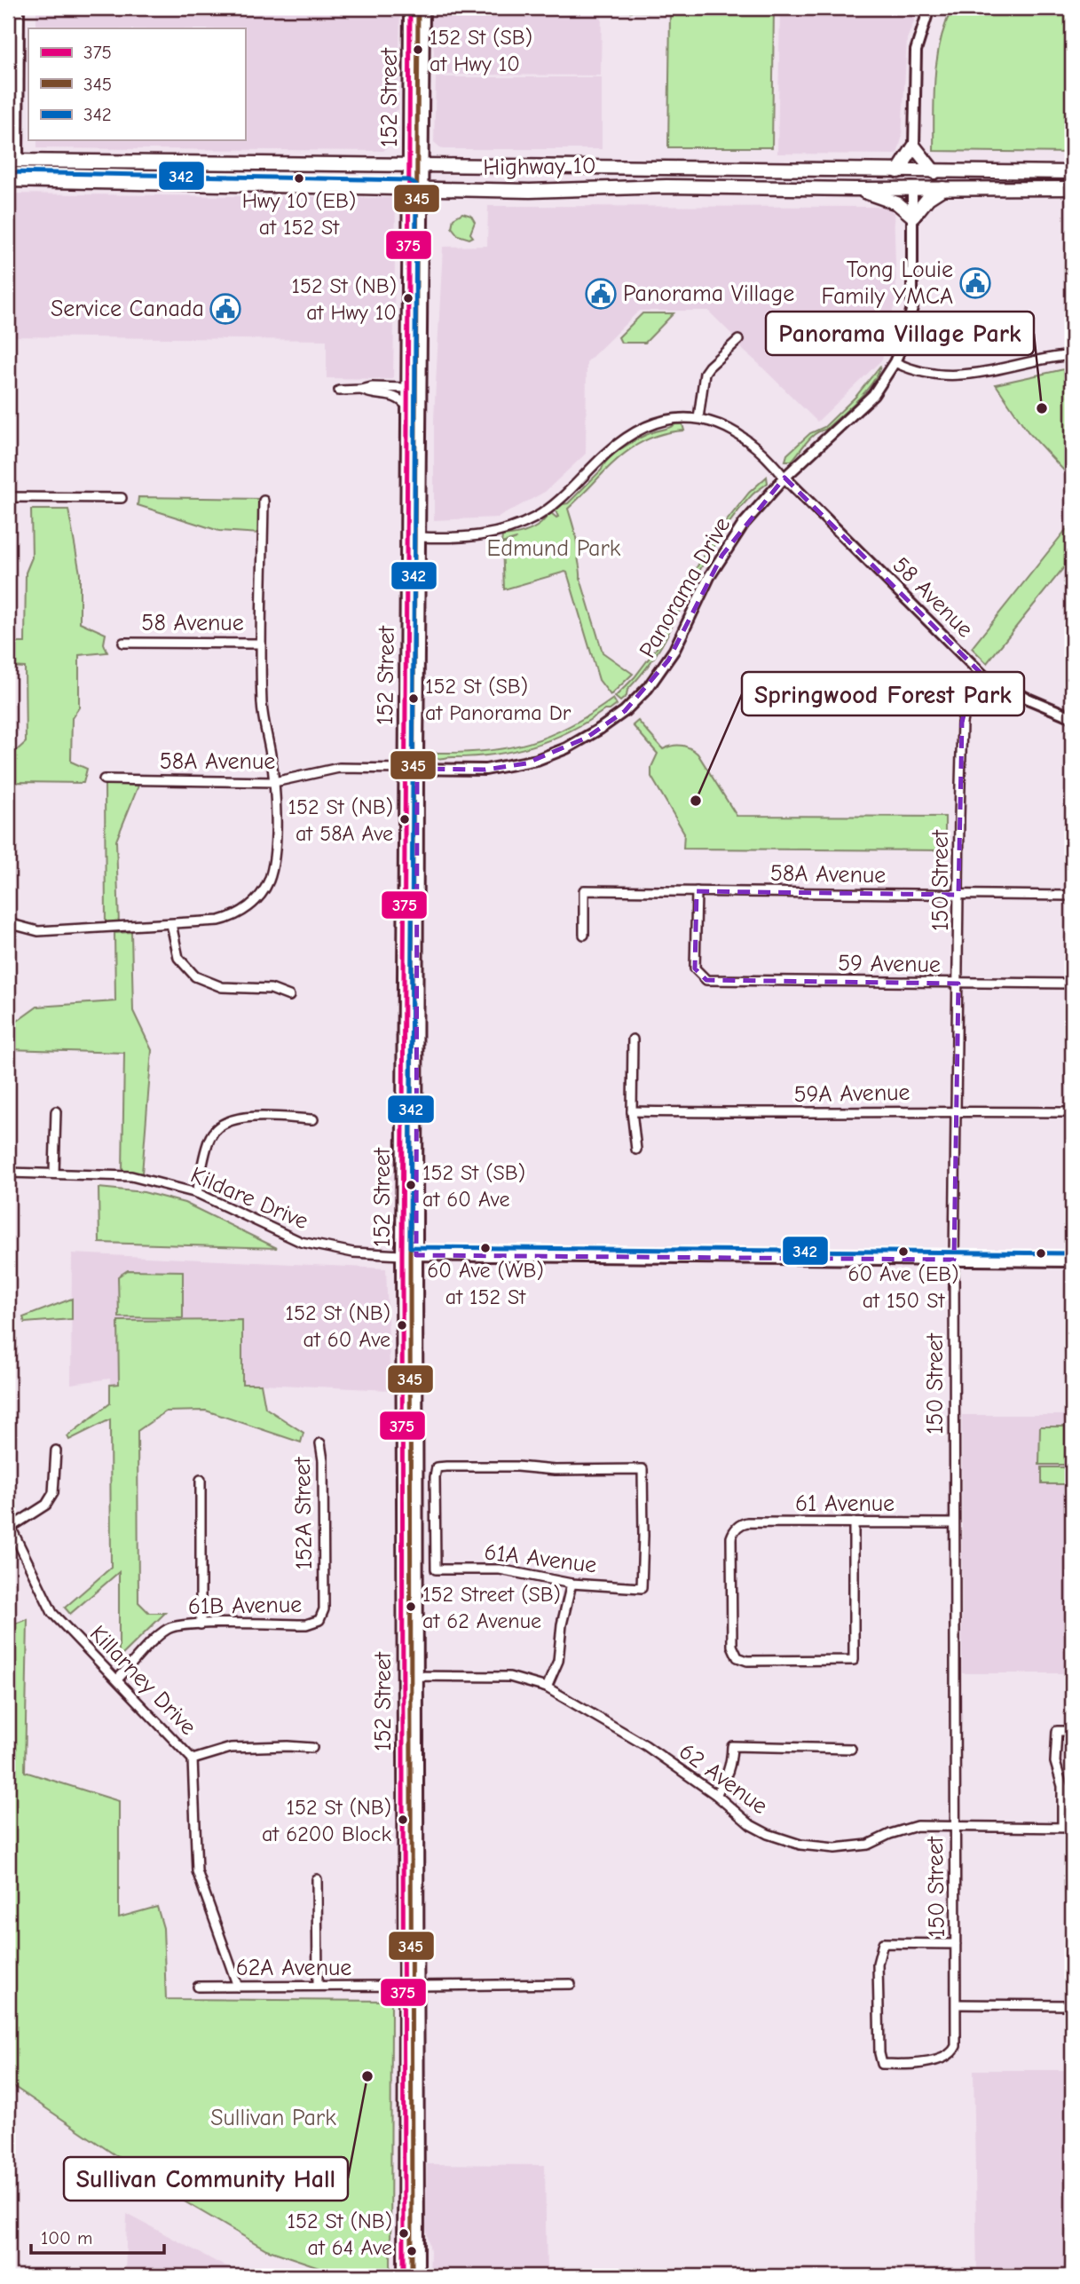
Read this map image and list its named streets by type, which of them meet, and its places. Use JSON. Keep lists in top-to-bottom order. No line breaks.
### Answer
{"streets":{"highway":["Highway 10"],"main road":["152 Street"],"street":["Panorama Drive","58 Avenue","58A Avenue","150 Street","59 Avenue","59A Avenue","Kildare Drive","61 Avenue","152A Street","61A Avenue","61B Avenue","Killarney Drive","62 Avenue","62A Avenue"]},"crossings":[["152 Street","Highway 10"],["152 Street","Panorama Drive"],["152 Street","58A Avenue"],["152 Street","Kildare Drive"],["152 Street","62 Avenue"],["152 Street","62A Avenue"],["Highway 10","Panorama Drive"],["Panorama Drive","58 Avenue"],["Panorama Drive","58A Avenue"],["58 Avenue","150 Street"],["58A Avenue","150 Street"],["58A Avenue","59 Avenue"],["150 Street","59 Avenue"],["150 Street","59A Avenue"],["150 Street","61 Avenue"],["150 Street","62 Avenue"],["152A Street","61B Avenue"],["61B Avenue","Killarney Drive"],["Killarney Drive","62A Avenue"]],"parks":["Edmund Park","Sullivan Park"],"places":{"other":["152 St (SB) at Hwy 10","Hwy 10 (EB) at 152 St","152 St (NB) at Hwy 10","Panorama Village Park","152 St (SB) at Panorama Dr","Springwood Forest Park","152 St (NB) at 58A Ave","152 St (SB) at 60 Ave","60 Ave (WB) at 152 St","60 Ave (EB) at 150 St","152 St (NB) at 60 Ave","152 Street (SB) at 62 Avenue","152 St (NB) at 6200 Block","Sullivan Community Hall","152 St (NB) at 64 Ave"],"public building":["Tong Louie Family YMCA","Panorama Village","Service Canada"]},"lines":["transit line 375","transit line 345","transit line 342"],"legend":["375","345","342"],"scale_bar":"100 m"}
